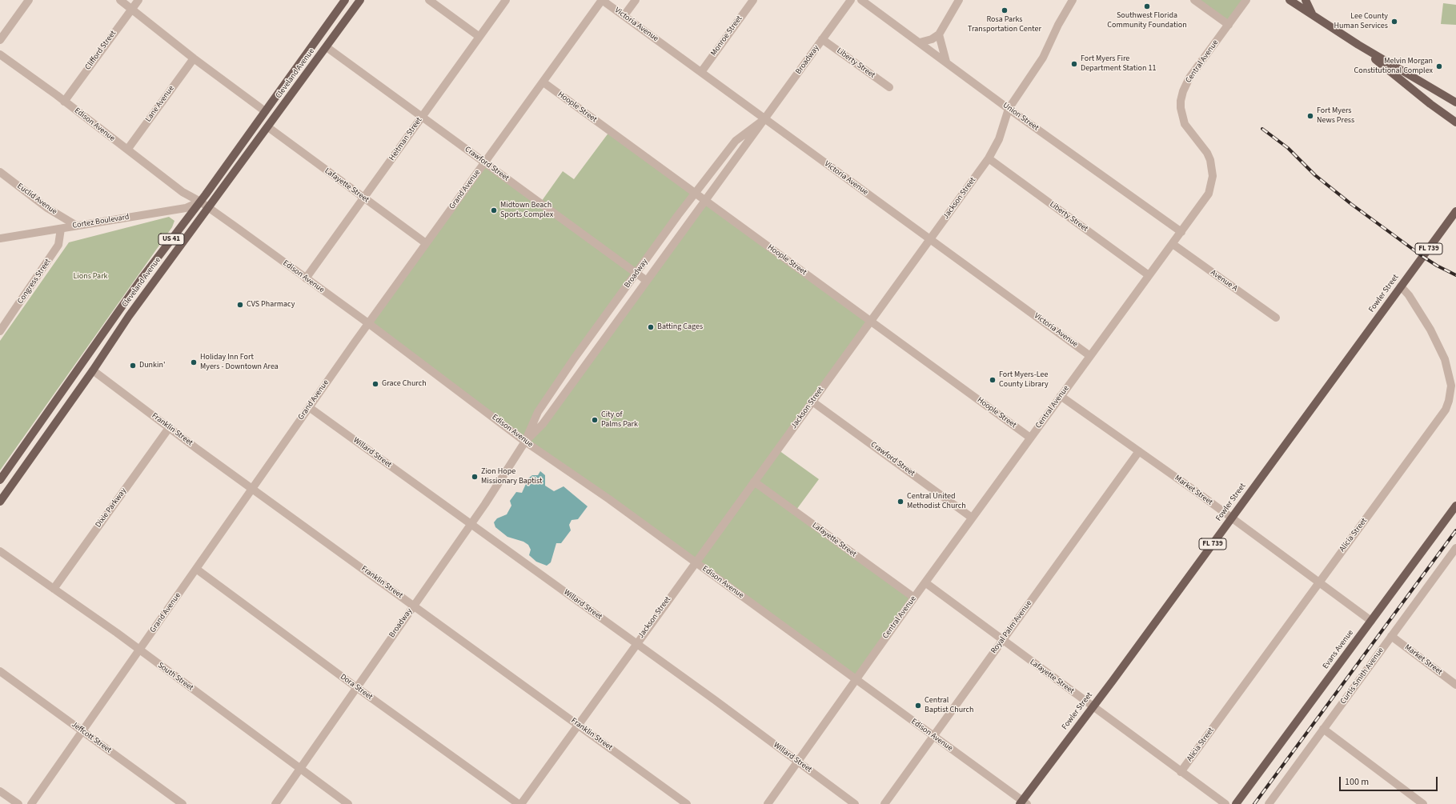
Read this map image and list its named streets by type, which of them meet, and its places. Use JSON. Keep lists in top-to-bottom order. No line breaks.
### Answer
{"streets":{"main road":["Cleveland Avenue","US 41","FL 739","Fowler Street","Evans Avenue"],"street":["Victoria Avenue","Monroe Street","Clifford Street","Broadway","Central Avenue","Liberty Street","Lane Avenue","Hoople Street","Union Street","Edison Avenue","Heitman Street","Crawford Street","Lafayette Street","Grand Avenue","Jackson Street","Euclid Avenue","Cortez Boulevard","Avenue A","Congress Street","Franklin Street","Willard Street","Market Street","Dixie Parkway","Alicia Street","Royal Palm Avenue","Curtis Smith Avenue","South Street","Dora Street","Jeffcott Street"]},"crossings":[["Victoria Avenue","Monroe Street"],["Victoria Avenue","Broadway"],["Victoria Avenue","Central Avenue"],["Victoria Avenue","Grand Avenue"],["Victoria Avenue","Jackson Street"],["Clifford Street","Edison Avenue"],["Broadway","Liberty Street"],["Broadway","Hoople Street"],["Broadway","Edison Avenue"],["Broadway","Crawford Street"],["Broadway","Franklin Street"],["Broadway","Willard Street"],["Broadway","South Street"],["Broadway","Dora Street"],["Central Avenue","Liberty Street"],["Central Avenue","Hoople Street"],["Central Avenue","Union Street"],["Central Avenue","Edison Avenue"],["Central Avenue","Crawford Street"],["Central Avenue","Lafayette Street"],["Central Avenue","Avenue A"],["Central Avenue","Willard Street"],["Central Avenue","Market Street"],["Liberty Street","Jackson Street"],["Cleveland Avenue","Edison Avenue"],["Cleveland Avenue","Crawford Street"],["Cleveland Avenue","Lafayette Street"],["Cleveland Avenue","Cortez Boulevard"],["Cleveland Avenue","Franklin Street"],["Lane Avenue","Edison Avenue"],["Hoople Street","Grand Avenue"],["Hoople Street","Jackson Street"],["Union Street","Jackson Street"],["Edison Avenue","Heitman Street"],["Edison Avenue","Grand Avenue"],["Edison Avenue","Jackson Street"],["Edison Avenue","Cortez Boulevard"],["Edison Avenue","Fowler Street"],["Edison Avenue","Royal Palm Avenue"],["Heitman Street","Crawford Street"],["Heitman Street","Lafayette Street"],["Crawford Street","Grand Avenue"],["Crawford Street","Jackson Street"],["Lafayette Street","Grand Avenue"],["Lafayette Street","Jackson Street"],["Lafayette Street","Fowler Street"],["Lafayette Street","Alicia Street"],["Lafayette Street","Royal Palm Avenue"],["Grand Avenue","Franklin Street"],["Grand Avenue","Willard Street"],["Grand Avenue","South Street"],["Grand Avenue","Dora Street"],["Grand Avenue","Jeffcott Street"],["Jackson Street","Franklin Street"],["Jackson Street","Willard Street"],["Jackson Street","Dora Street"],["Euclid Avenue","Cortez Boulevard"],["Cortez Boulevard","Congress Street"],["Fowler Street","Market Street"],["Fowler Street","Alicia Street"],["Franklin Street","Dixie Parkway"],["Market Street","Alicia Street"],["Market Street","Royal Palm Avenue"],["Market Street","Evans Avenue"],["Market Street","Curtis Smith Avenue"],["Dixie Parkway","South Street"]],"parks":["Lions Park"],"places":["Southwest Florida Community Foundation","Rosa Parks Transportation Center","Lee County Human Services","Fort Myers Fire Department Station 11","Melvin Morgan Constitutional Complex","Fort Myers News Press","Midtown Beach Sports Complex","CVS Pharmacy","Batting Cages","Holiday Inn Fort Myers - Downtown Area","Dunkin'","Fort Myers-Lee County Library","Grace Church","City of Palms Park","Zion Hope Missionary Baptist","Central United Methodist Church","Central Baptist Church"],"scale_bar":"100 m"}
